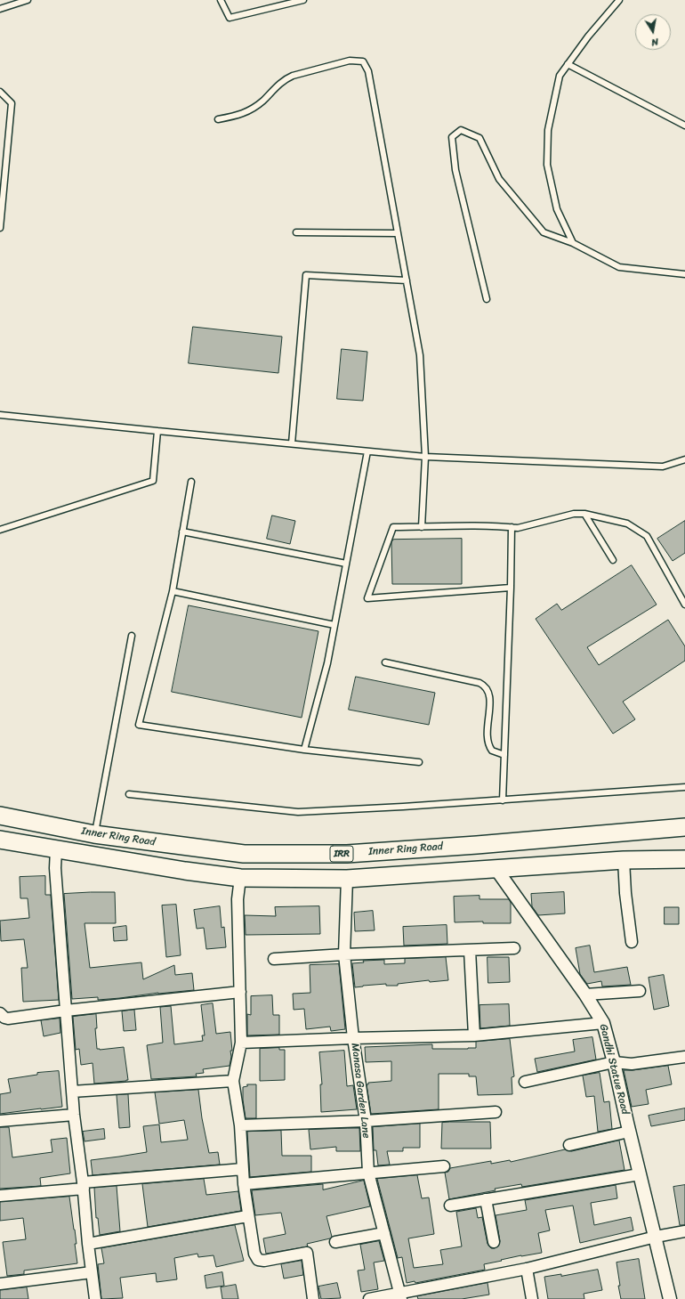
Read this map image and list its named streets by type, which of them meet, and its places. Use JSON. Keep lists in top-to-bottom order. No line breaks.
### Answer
{"streets":{"highway":["Inner Ring Road","IRR"],"street":["Gandhi Statue Road","Manasa Garden Lane"]},"crossings":[["Inner Ring Road","Gandhi Statue Road"],["Inner Ring Road","Manasa Garden Lane"]],"north":"bottom"}
